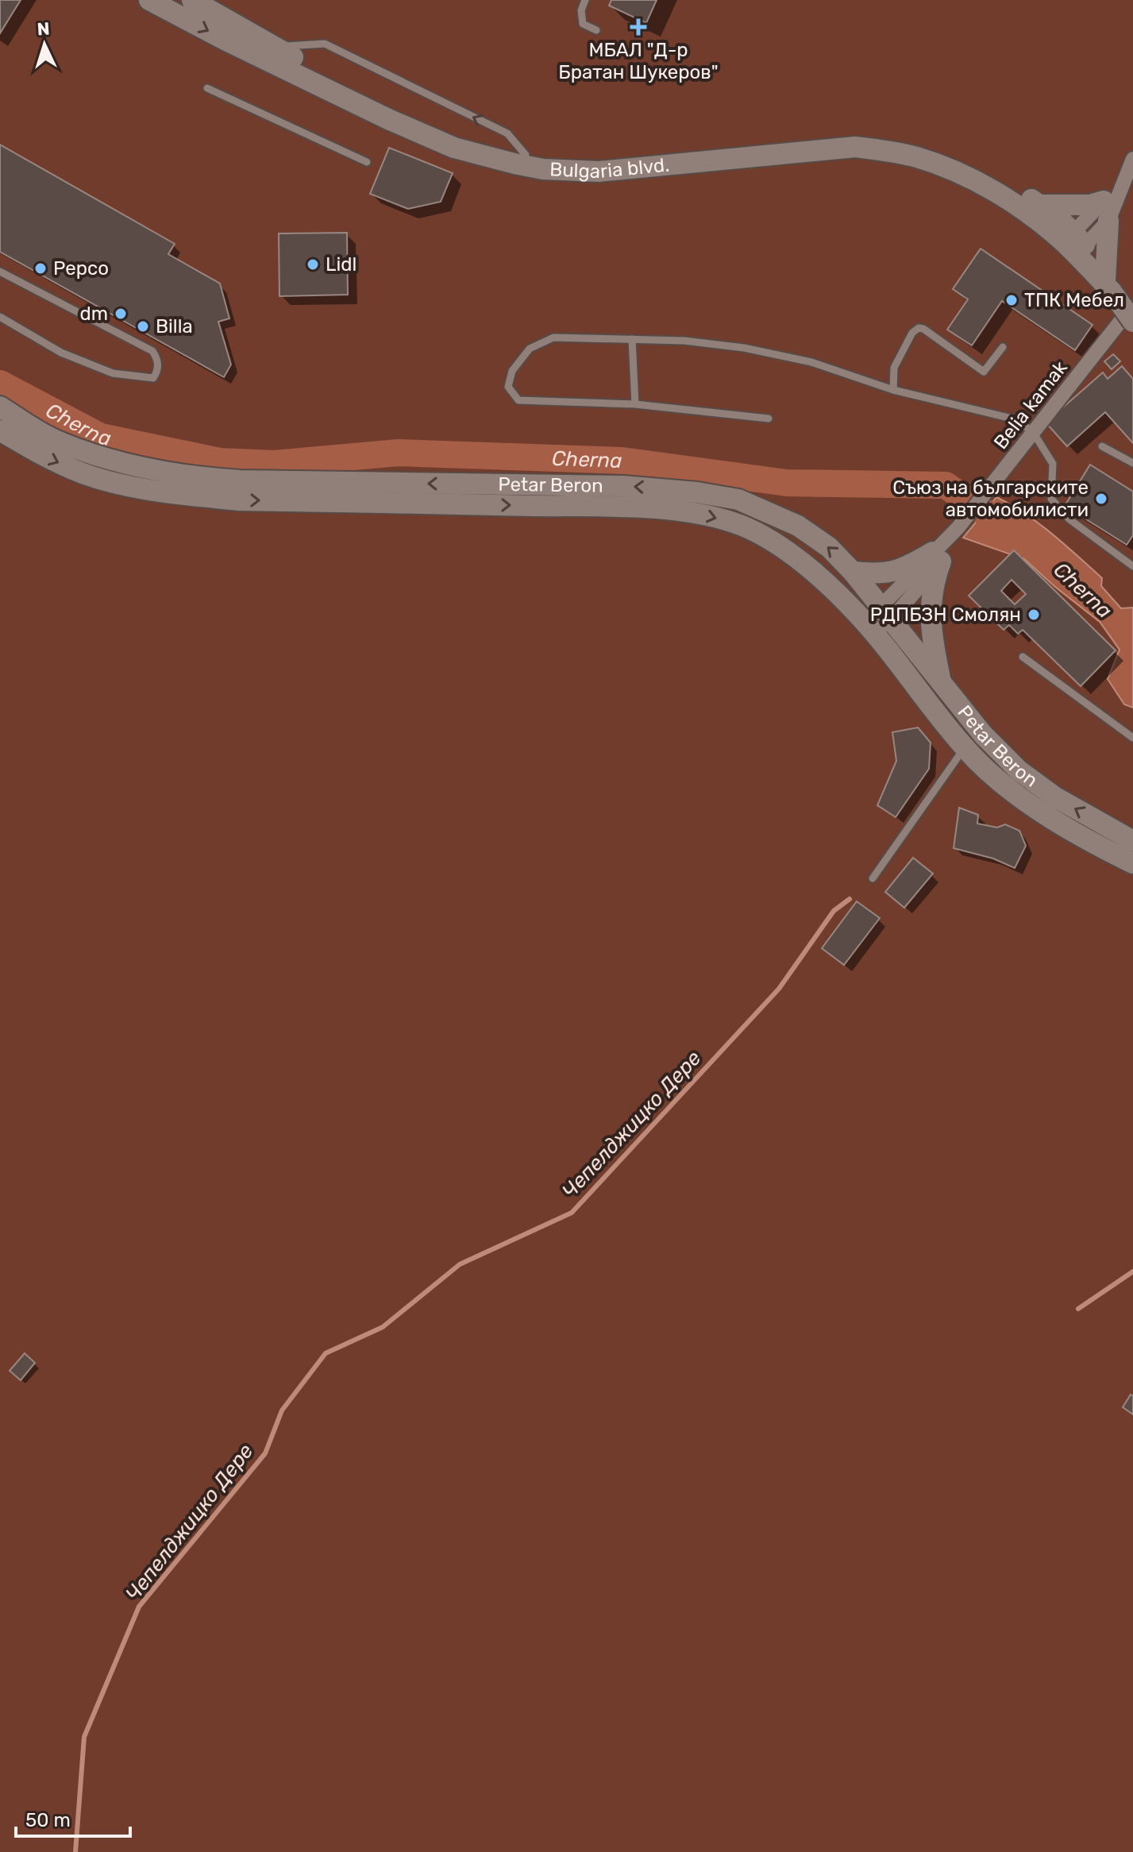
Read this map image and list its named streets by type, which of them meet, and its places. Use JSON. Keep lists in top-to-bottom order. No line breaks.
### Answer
{"streets":{"main road":["Bulgaria blvd.","Petar Beron"],"street":["Belia kamak"]},"crossings":[["Belia kamak","Petar Beron"]],"water":["Cherna","Чепелджицко Дере"],"places":{"health":["МБАЛ \"Д-р Братан Шукеров\""],"other":["Lidl","Pepco","ТПК Мебел","dm","Billa","Съюз на българските автомобилисти","РДПБЗН Смолян"]},"scale_bar":"50 m","north":"top"}
